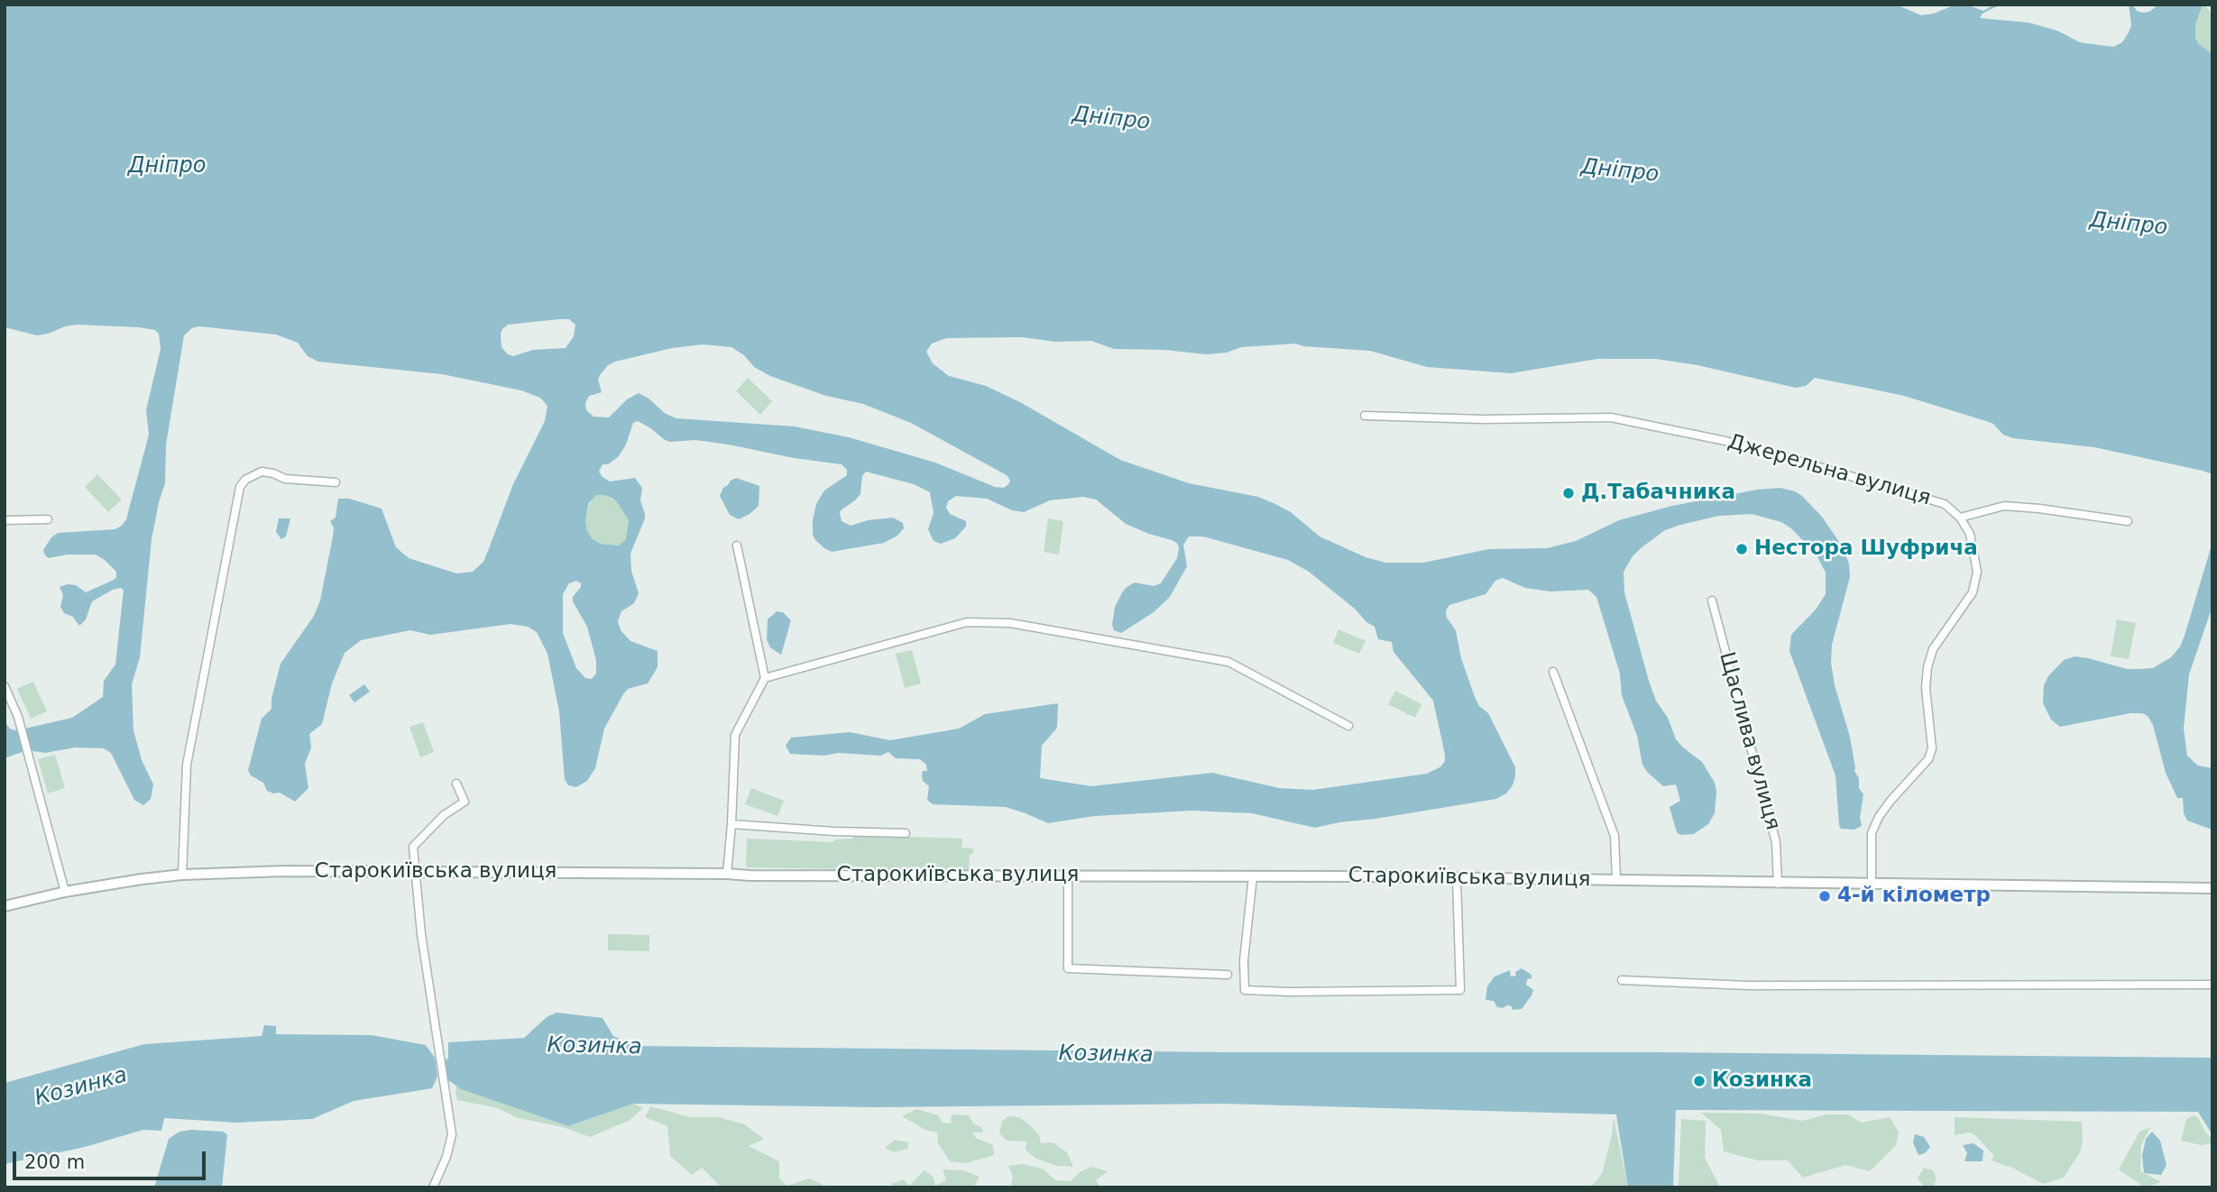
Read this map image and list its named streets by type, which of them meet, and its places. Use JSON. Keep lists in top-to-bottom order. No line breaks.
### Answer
{"streets":{"street":["Джерельна вулиця","Щаслива вулиця","Старокиївська вулиця"]},"crossings":[["Щаслива вулиця","Старокиївська вулиця"]],"water":["Дніпро","Козинка"],"places":["Д.Табачника","Нестора Шуфрича","4-й кілометр","Козинка"],"scale_bar":"200 m"}
